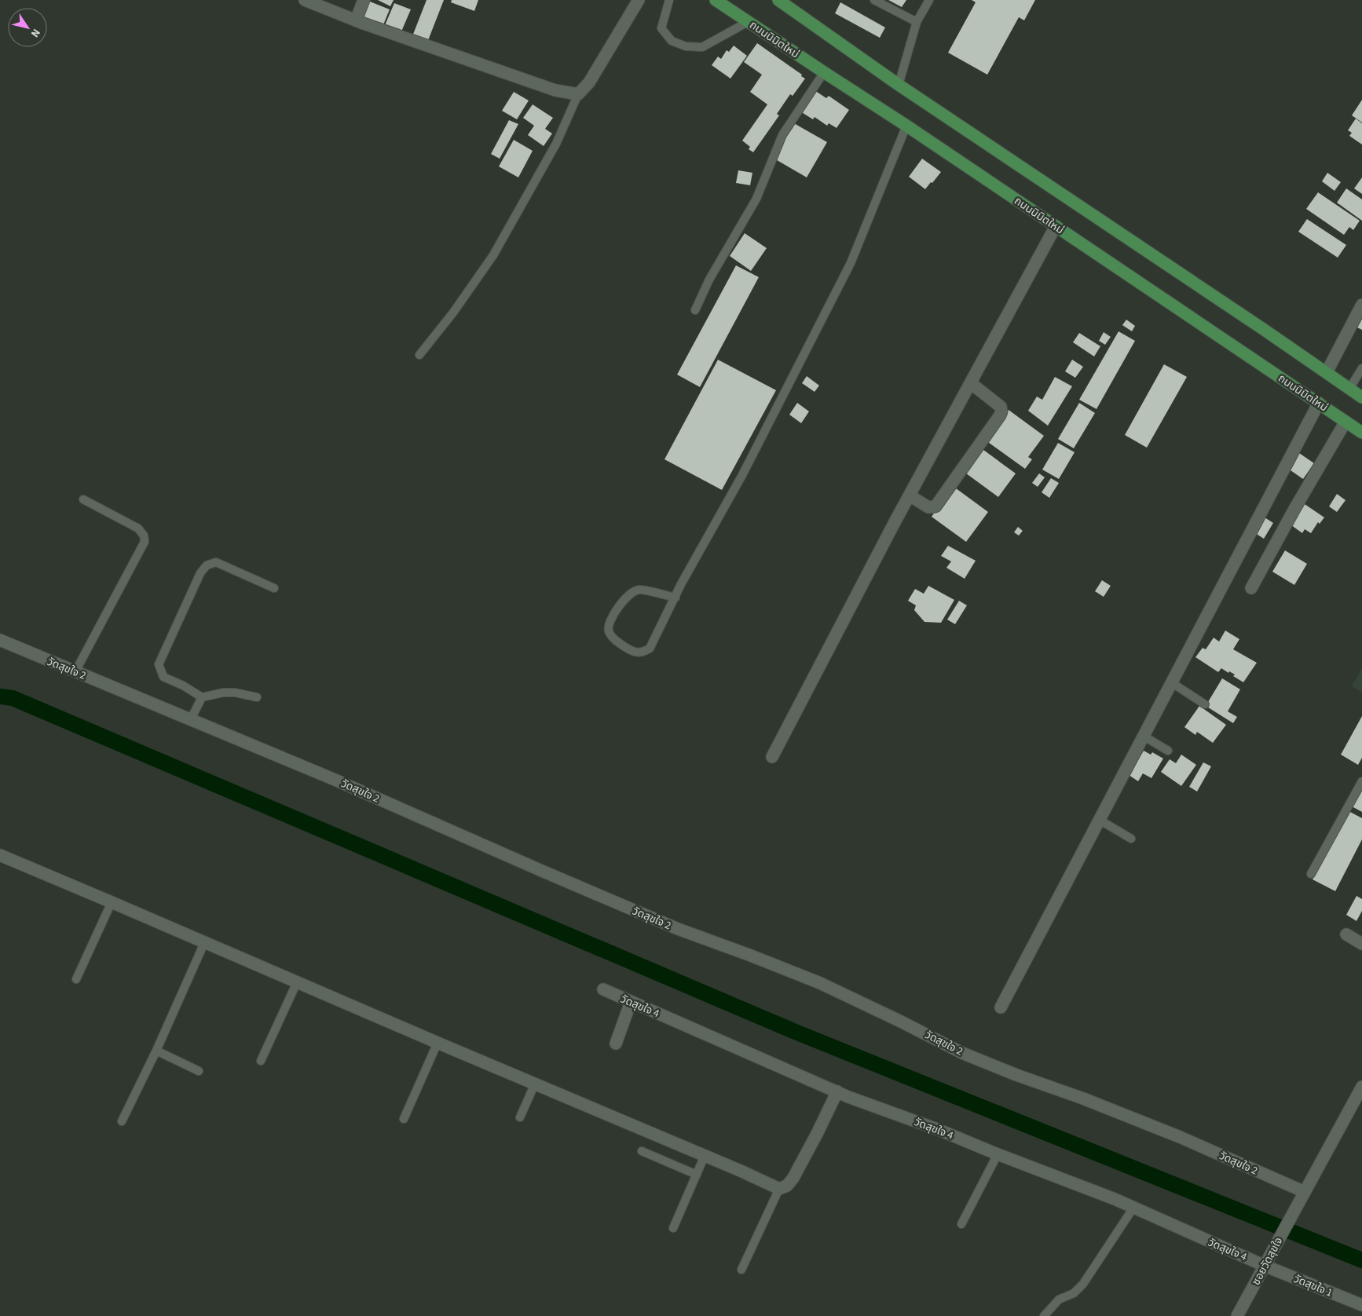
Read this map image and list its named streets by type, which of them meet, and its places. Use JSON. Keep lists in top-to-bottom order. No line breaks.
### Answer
{"streets":{"main road":["ถนนนิมิตใหม่"],"street":["วัดสุขใจ 2","วัดสุขใจ 4","ซอยวัดสุขใจ","วัดสุขใจ 1"]},"crossings":[["วัดสุขใจ 2","ซอยวัดสุขใจ"],["วัดสุขใจ 4","ซอยวัดสุขใจ"],["วัดสุขใจ 4","วัดสุขใจ 1"],["ซอยวัดสุขใจ","วัดสุขใจ 1"]],"north":"bottom right"}
